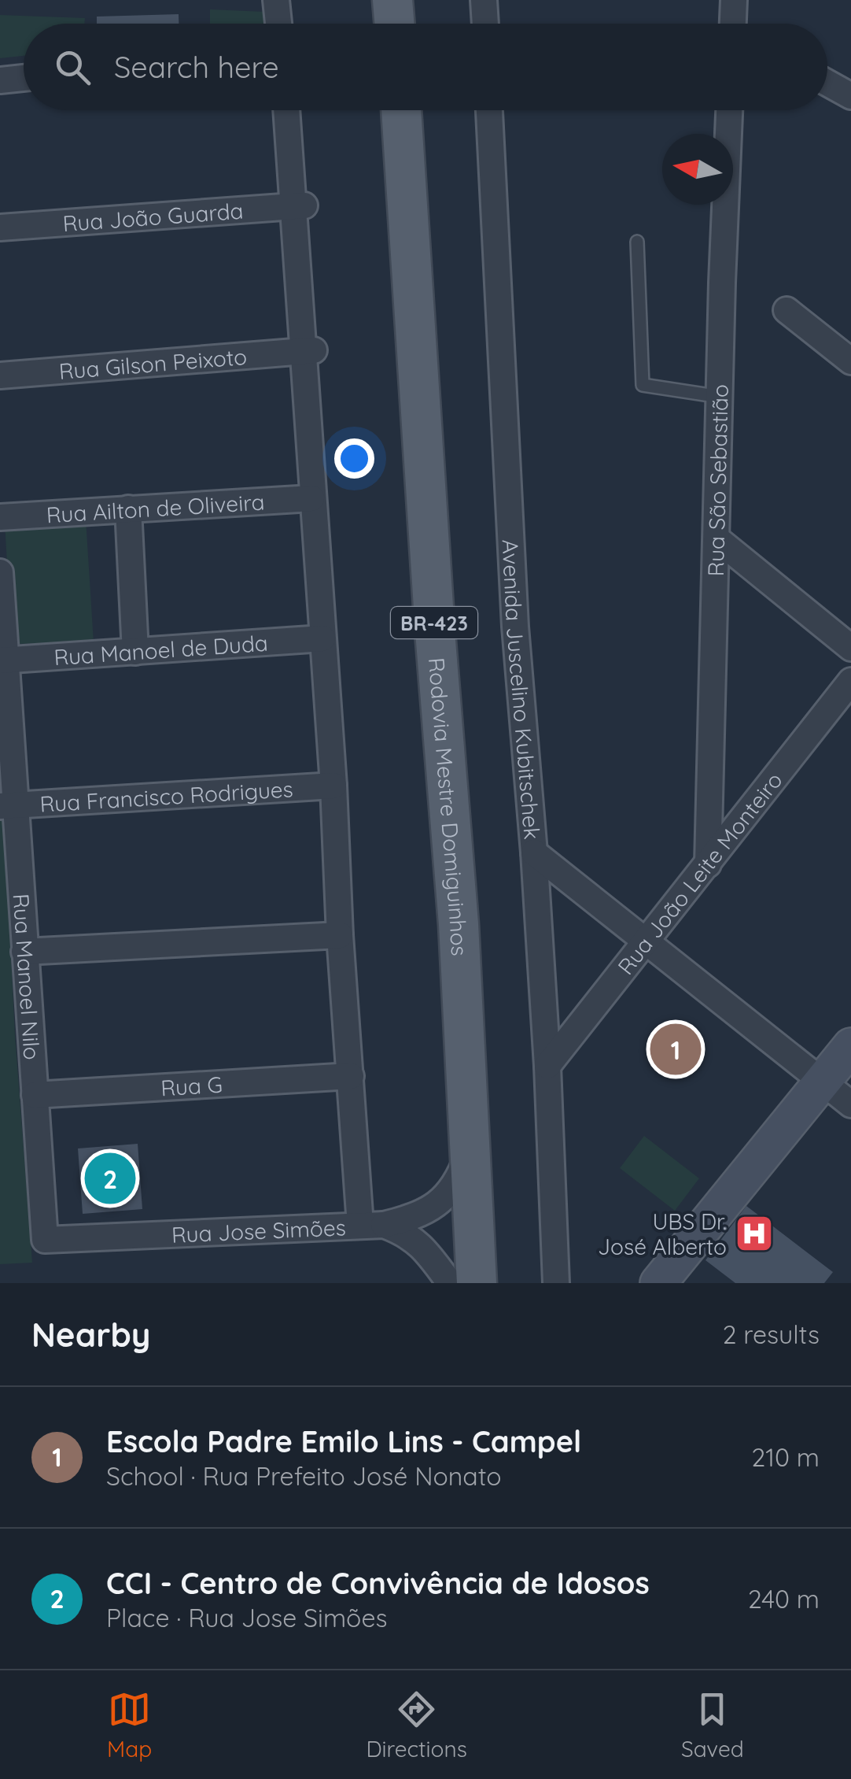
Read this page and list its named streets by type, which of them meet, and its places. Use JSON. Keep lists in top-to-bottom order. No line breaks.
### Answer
{"streets":{"main road":["BR-423","Rodovia Mestre Domiguinhos"],"street":["Rua João Guarda","Rua Gilson Peixoto","Rua São Sebastião","Rua Ailton de Oliveira","Rua Manoel de Duda","Avenida Juscelino Kubitschek","Rua Francisco Rodrigues","Rua João Leite Monteiro","Rua Manoel Nilo","Rua G","Rua Jose Simões"]},"crossings":[["Rua São Sebastião","Rua João Leite Monteiro"],["Rua Manoel de Duda","Rua Manoel Nilo"],["Avenida Juscelino Kubitschek","Rua João Leite Monteiro"],["Rua Francisco Rodrigues","Rua Manoel Nilo"],["Rua Manoel Nilo","Rua G"],["Rua Manoel Nilo","Rua Jose Simões"]],"places":{"hospital":["UBS Dr. José Alberto"]},"north":"left","page":{"search":"Search here","pins":["1","2"],"heading":["Nearby","2 results"],"list":[{"mark":"1","name":"Escola Padre Emilo Lins - Campel","note":"School · Rua Prefeito José Nonato","value":"210 m"},{"mark":"2","name":"CCI - Centro de Convivência de Idosos","note":"Place · Rua Jose Simões","value":"240 m"}],"nav":["Map","Directions","Saved"]}}
